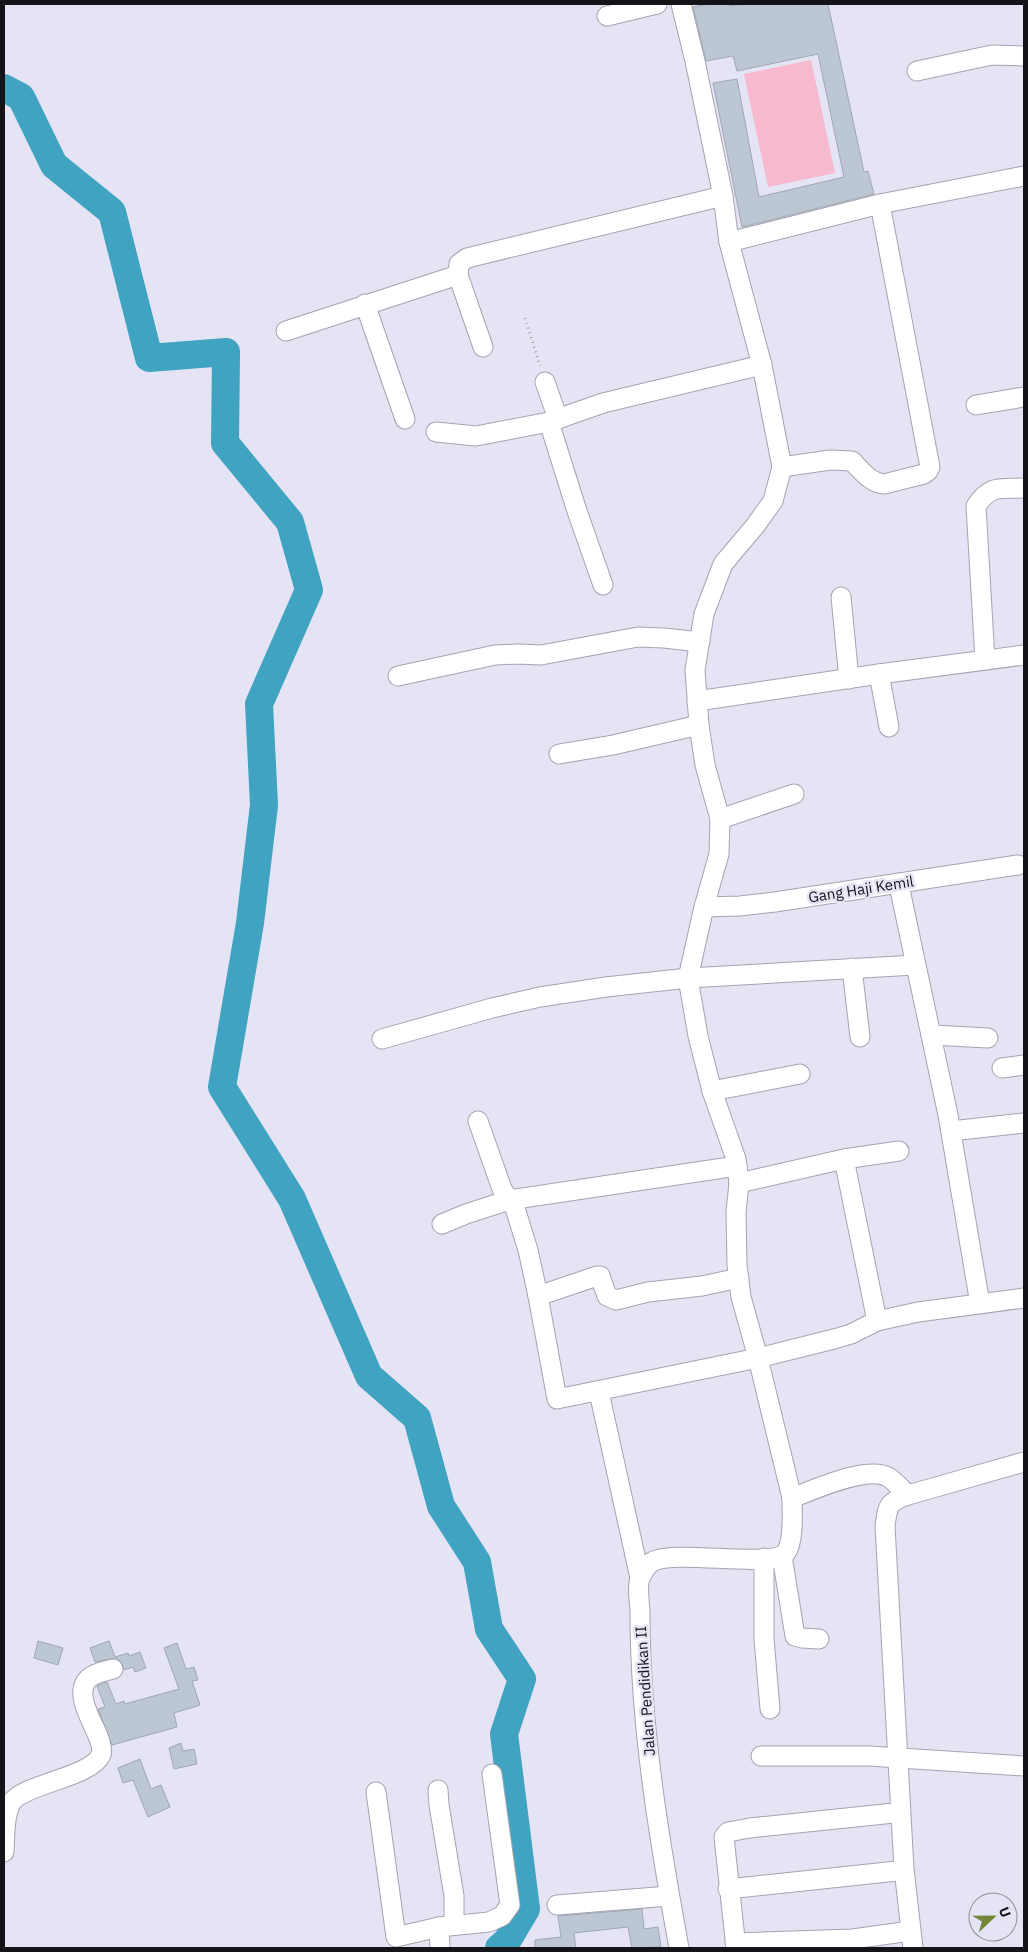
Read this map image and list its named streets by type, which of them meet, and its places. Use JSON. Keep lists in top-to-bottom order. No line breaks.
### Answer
{"streets":{"street":["Gang Haji Kemil","Jalan Pendidikan II"]},"north":"right"}
